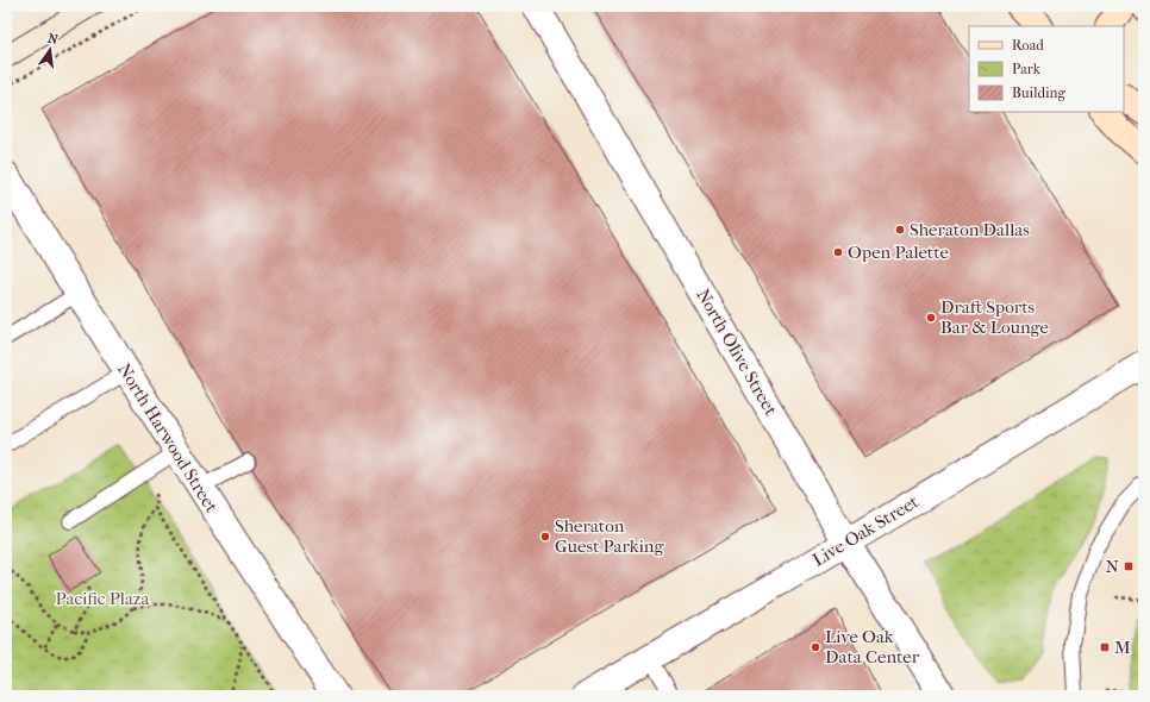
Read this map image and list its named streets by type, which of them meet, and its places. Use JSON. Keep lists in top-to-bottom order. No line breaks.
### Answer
{"streets":{"street":["North Olive Street","North Harwood Street","Live Oak Street"]},"crossings":[["North Olive Street","Live Oak Street"]],"parks":["Pacific Plaza"],"places":{"other":["Sheraton Dallas","Open Palette","Draft Sports Bar & Lounge","Sheraton Guest Parking","Live Oak Data Center"],"transit":["N","M"]},"legend":["Road","Park","Building"],"north":"top"}
